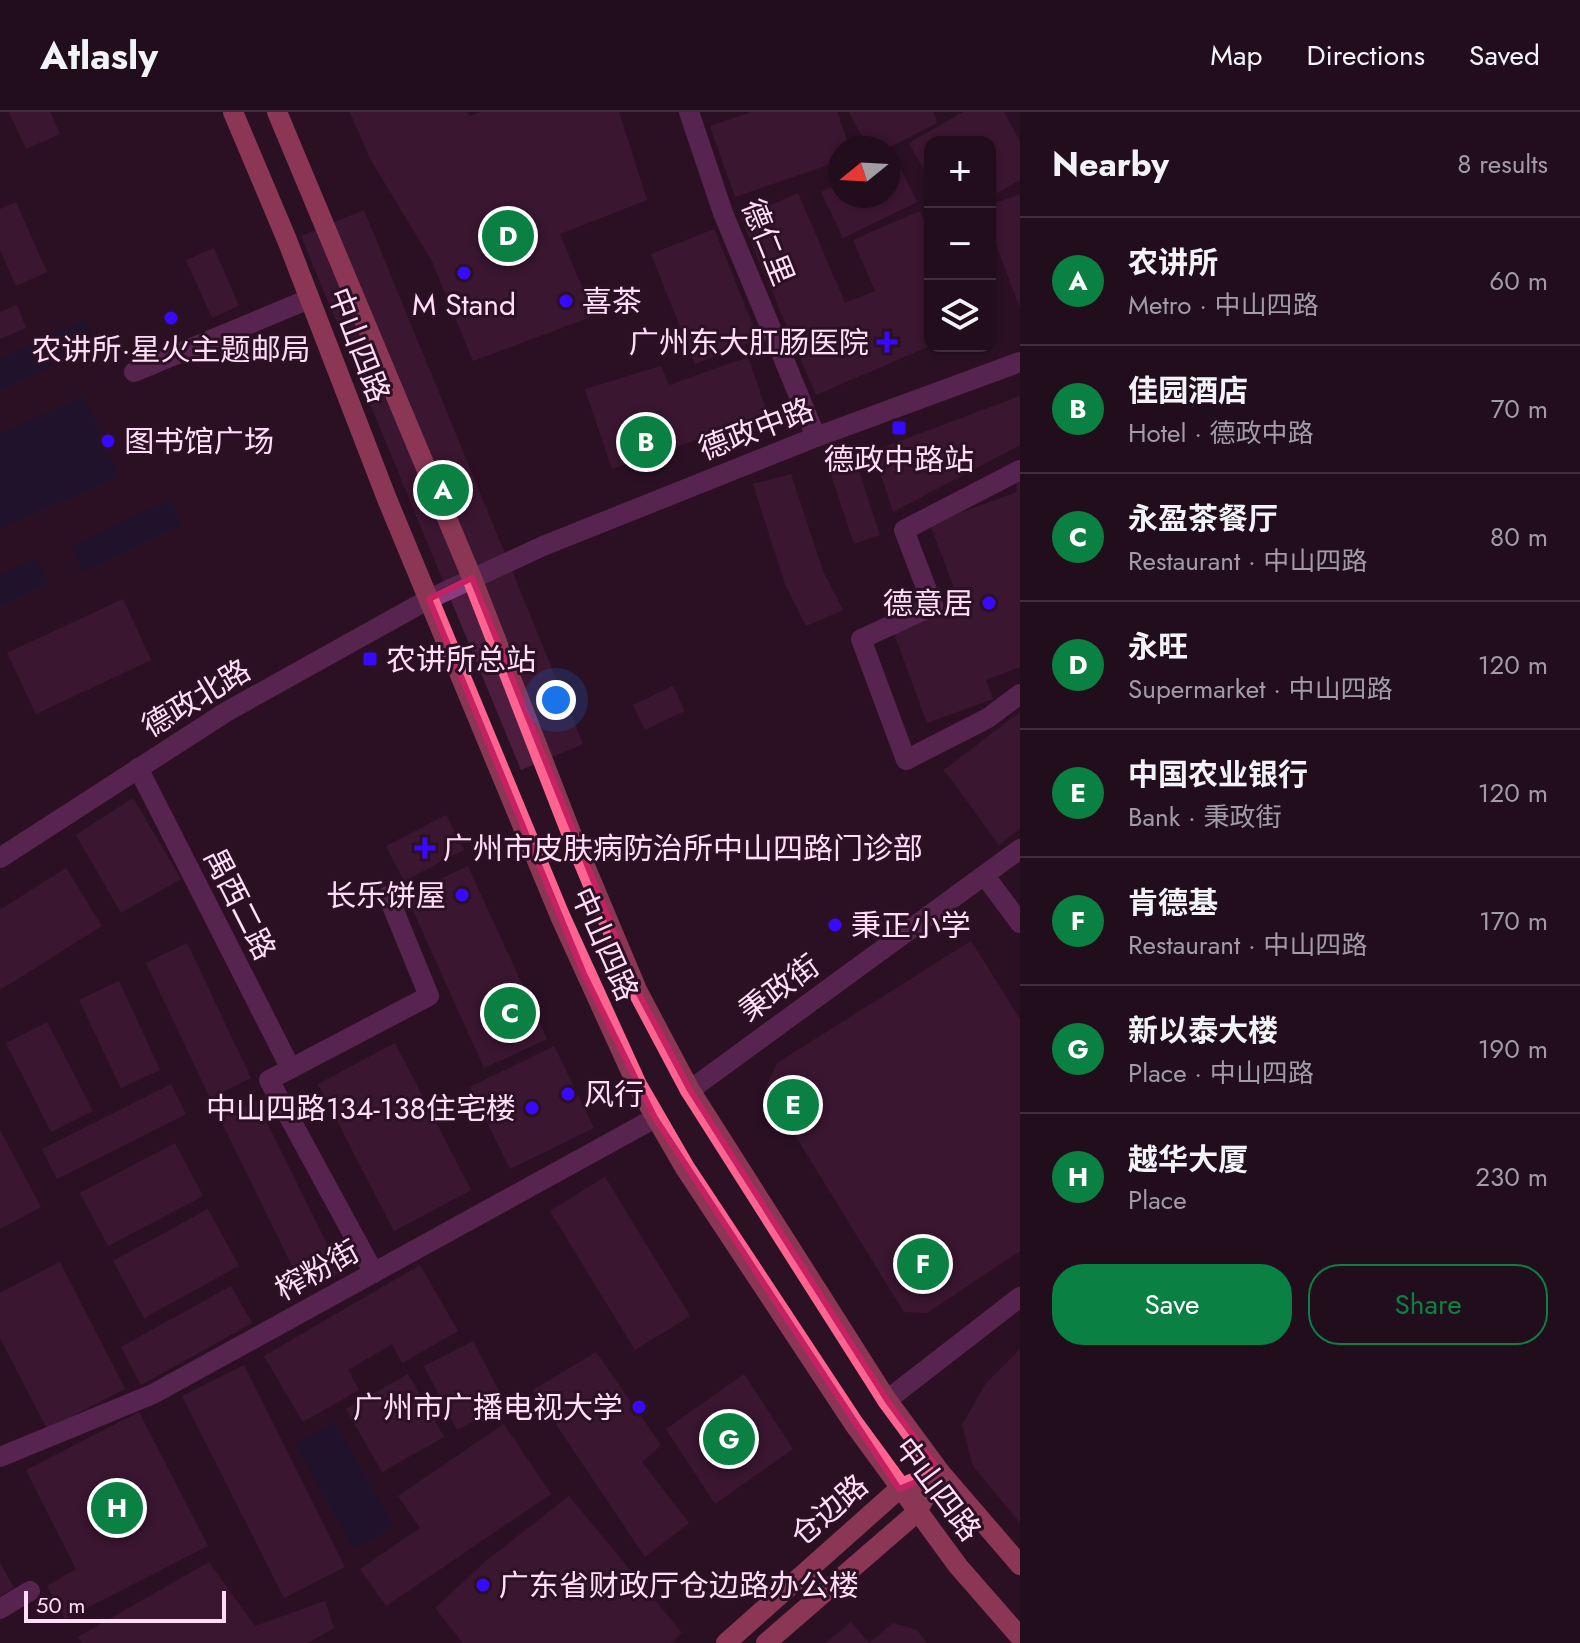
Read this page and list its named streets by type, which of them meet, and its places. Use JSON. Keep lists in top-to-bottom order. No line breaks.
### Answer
{"streets":{"main road":["中山四路","仓边路"],"street":["德仁里","德政中路","德政北路","禺西二路","秉政街","榨粉街"]},"crossings":[["德仁里","德政中路"],["中山四路","德政中路"],["中山四路","德政北路"],["中山四路","秉政街"],["中山四路","榨粉街"],["中山四路","仓边路"],["德政中路","德政北路"],["德政北路","禺西二路"]],"places":{"other":["M Stand","喜茶","农讲所·星火主题邮局","图书馆广场","德意居","长乐饼屋","秉正小学","风行","中山四路134-138住宅楼","广州市广播电视大学","广东省财政厅仓边路办公楼"],"health":["广州东大肛肠医院","广州市皮肤病防治所中山四路门诊部"],"transit":["德政中路站","农讲所总站"]},"scale_bar":"50 m","north":"left","page":{"header":"Atlasly","nav":["Map","Directions","Saved"],"heading":["Nearby","8 results"],"map_buttons":["+","−"],"pins":["D","B","A","C","E","F","G","H"],"list":[{"mark":"A","name":"农讲所","note":"Metro · 中山四路","value":"60 m"},{"mark":"B","name":"佳园酒店","note":"Hotel · 德政中路","value":"70 m"},{"mark":"C","name":"永盈茶餐厅","note":"Restaurant · 中山四路","value":"80 m"},{"mark":"D","name":"永旺","note":"Supermarket · 中山四路","value":"120 m"},{"mark":"E","name":"中国农业银行","note":"Bank · 秉政街","value":"120 m"},{"mark":"F","name":"肯德基","note":"Restaurant · 中山四路","value":"170 m"},{"mark":"G","name":"新以泰大楼","note":"Place · 中山四路","value":"190 m"},{"mark":"H","name":"越华大厦","note":"Place","value":"230 m"}],"buttons":["Save","Share"],"scale":"50 m"}}
